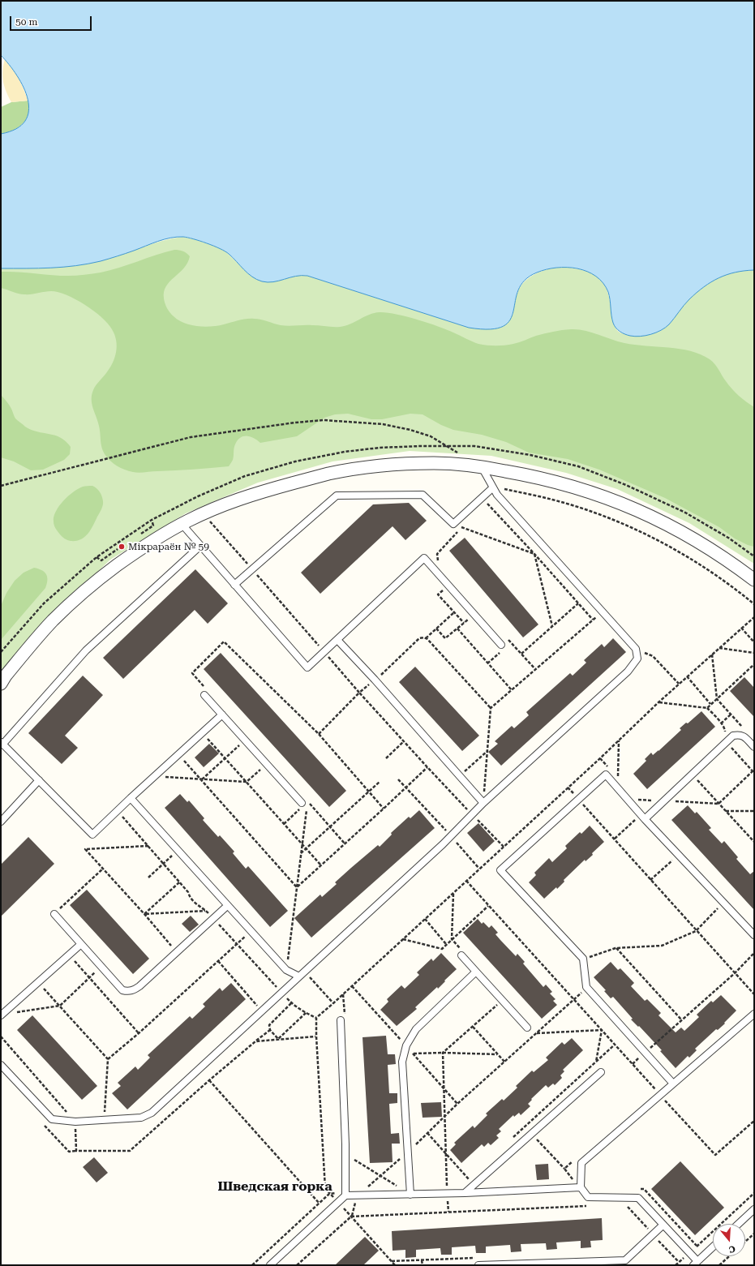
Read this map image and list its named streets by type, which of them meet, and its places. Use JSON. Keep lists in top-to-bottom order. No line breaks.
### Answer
{"districts":["Шведская горка"],"places":["Мікрараён № 59"],"scale_bar":"50 m","north":"bottom"}
